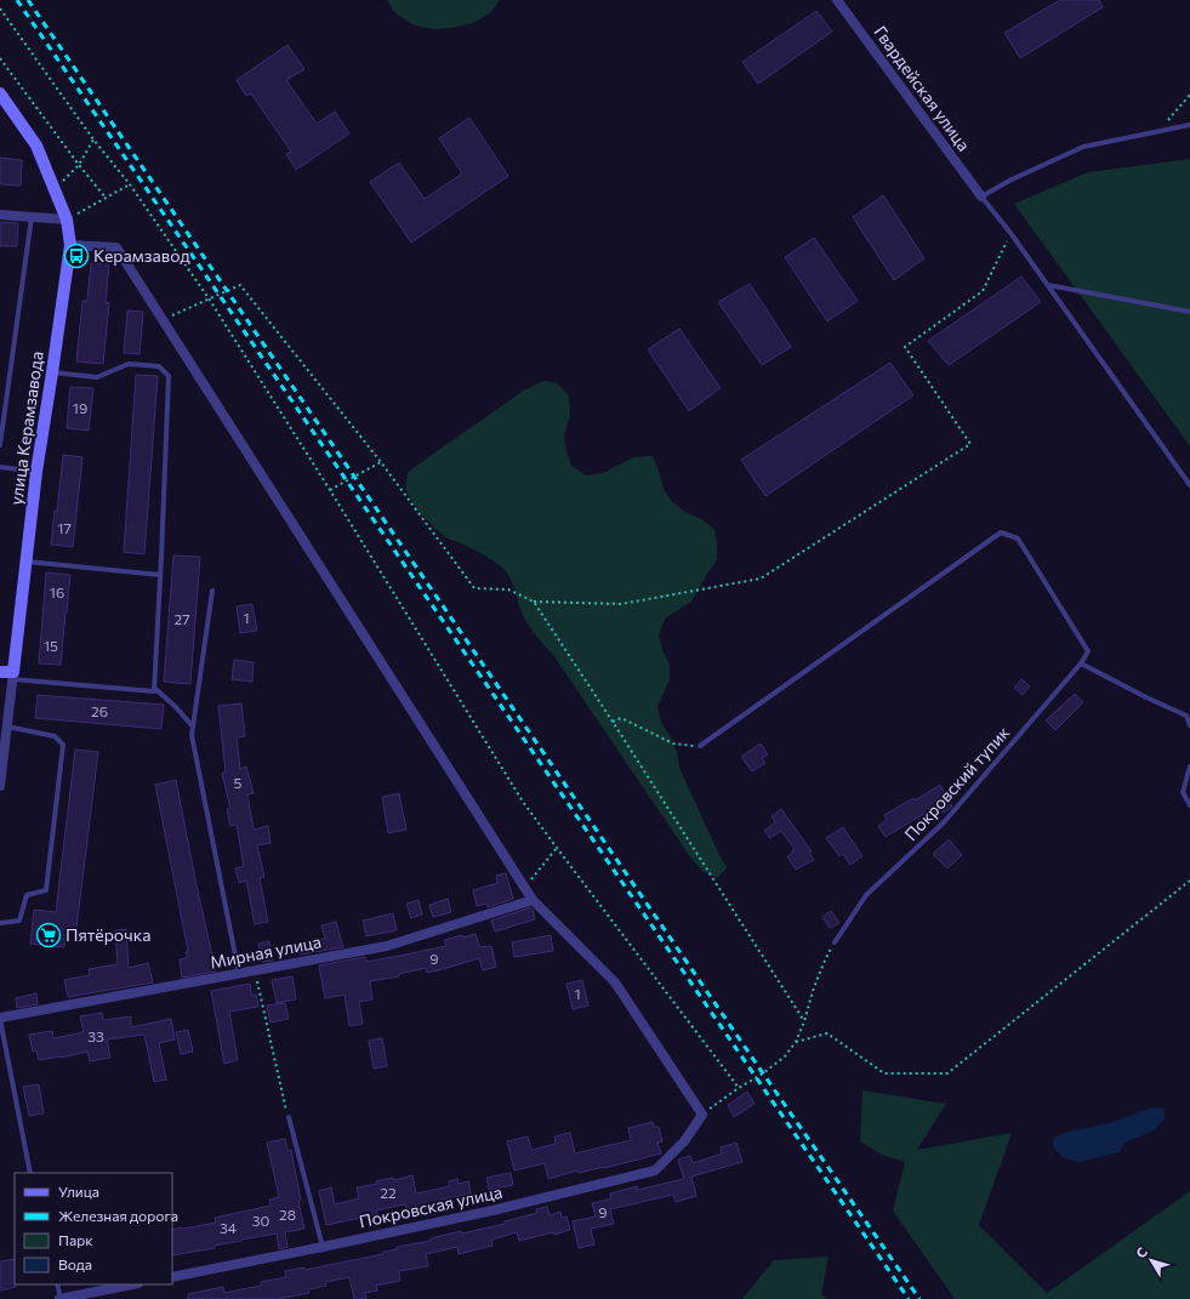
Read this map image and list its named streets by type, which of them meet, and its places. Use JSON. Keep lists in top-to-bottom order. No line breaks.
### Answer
{"streets":{"street":["Гвардейская улица","улица Керамзавода","Мирная улица","Покровская улица"],"lane":["Покровский тупик"]},"places":{"bus stop":["Керамзавод"],"supermarket":["Пятёрочка"]},"house_numbers":["19","17","16","1","27","15","26","5","9","1","33","22","9","28","30","34"],"legend":["Улица","Железная дорога","Парк","Вода"],"north":"top left"}
